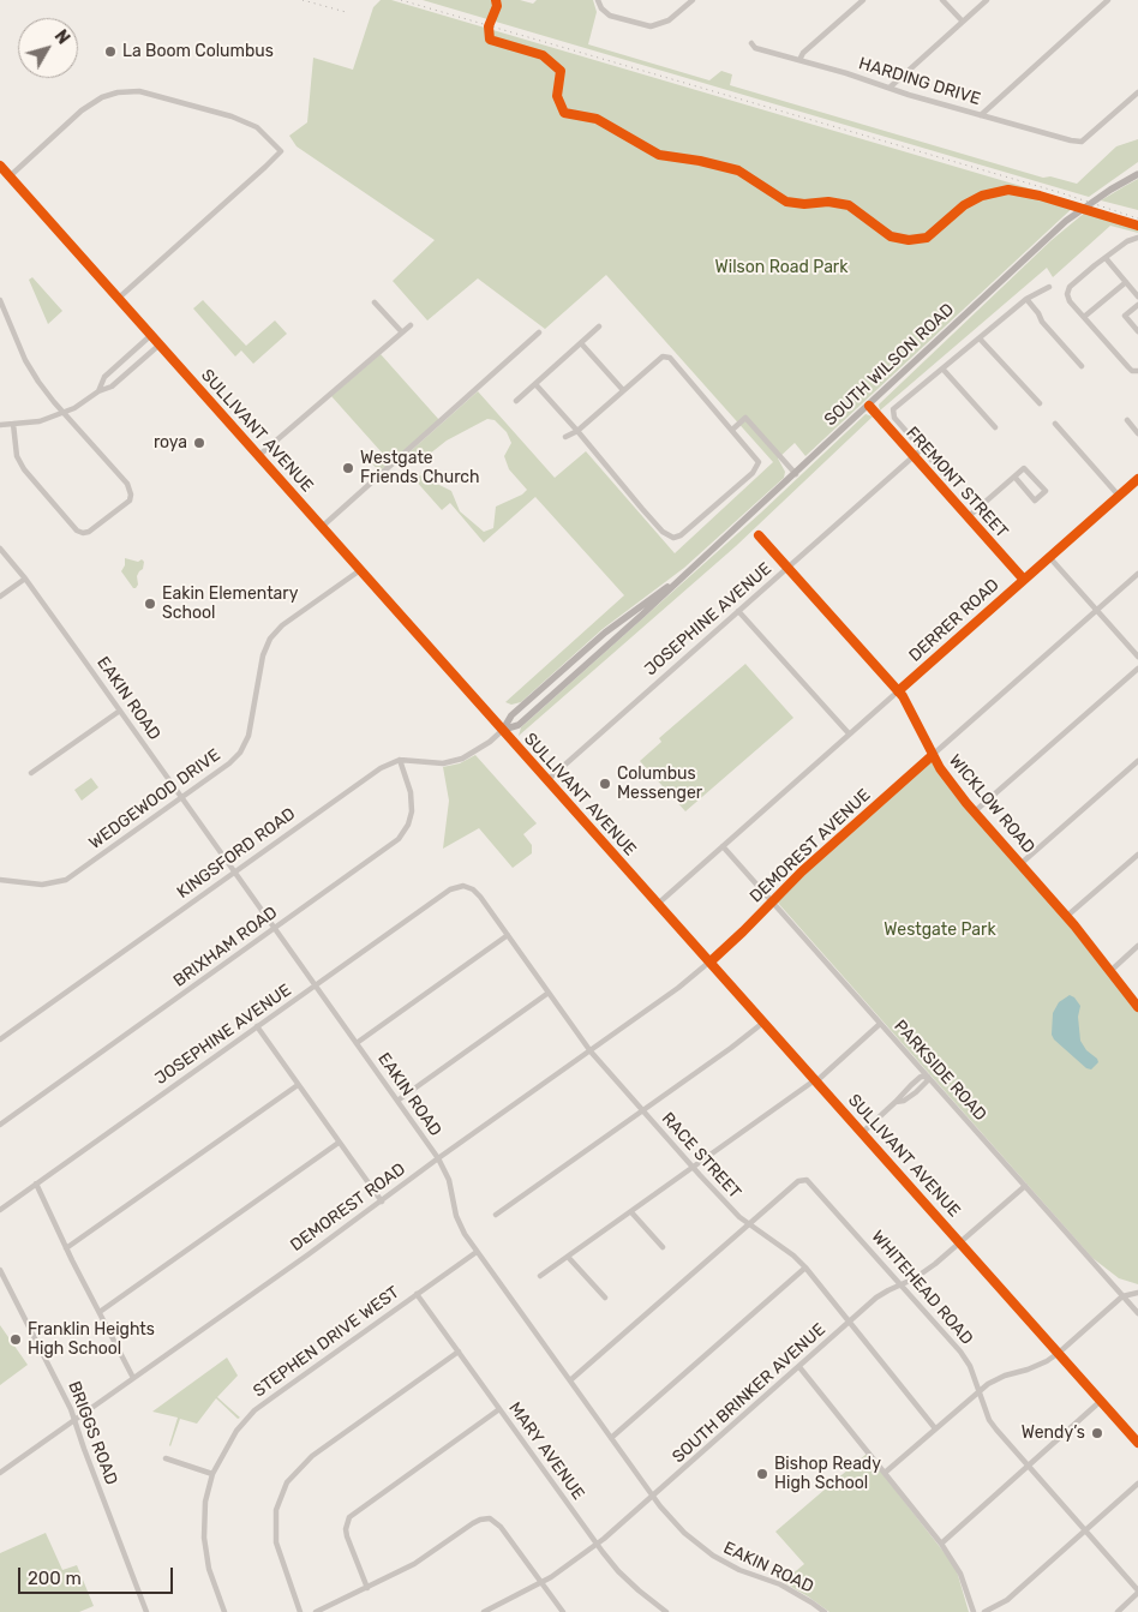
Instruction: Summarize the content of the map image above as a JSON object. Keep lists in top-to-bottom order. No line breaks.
{"streets":{"main road":["SOUTH WILSON ROAD","SULLIVANT AVENUE"],"street":["HARDING DRIVE","FREMONT STREET","JOSEPHINE AVENUE","DERRER ROAD","EAKIN ROAD","WEDGEWOOD DRIVE","WICKLOW ROAD","DEMOREST AVENUE","KINGSFORD ROAD","BRIXHAM ROAD","PARKSIDE ROAD","RACE STREET","DEMOREST ROAD","WHITEHEAD ROAD","STEPHEN DRIVE WEST","SOUTH BRINKER AVENUE","BRIGGS ROAD","MARY AVENUE"]},"crossings":[["SOUTH WILSON ROAD","SULLIVANT AVENUE"],["SOUTH WILSON ROAD","FREMONT STREET"],["SULLIVANT AVENUE","JOSEPHINE AVENUE"],["SULLIVANT AVENUE","DERRER ROAD"],["SULLIVANT AVENUE","WEDGEWOOD DRIVE"],["SULLIVANT AVENUE","DEMOREST AVENUE"],["SULLIVANT AVENUE","DEMOREST ROAD"],["SULLIVANT AVENUE","SOUTH BRINKER AVENUE"],["FREMONT STREET","JOSEPHINE AVENUE"],["FREMONT STREET","DERRER ROAD"],["JOSEPHINE AVENUE","EAKIN ROAD"],["JOSEPHINE AVENUE","WICKLOW ROAD"],["JOSEPHINE AVENUE","RACE STREET"],["DERRER ROAD","WICKLOW ROAD"],["DERRER ROAD","PARKSIDE ROAD"],["EAKIN ROAD","WEDGEWOOD DRIVE"],["EAKIN ROAD","KINGSFORD ROAD"],["EAKIN ROAD","BRIXHAM ROAD"],["EAKIN ROAD","DEMOREST ROAD"],["EAKIN ROAD","STEPHEN DRIVE WEST"],["EAKIN ROAD","SOUTH BRINKER AVENUE"],["WICKLOW ROAD","DEMOREST AVENUE"],["DEMOREST AVENUE","PARKSIDE ROAD"],["DEMOREST AVENUE","DEMOREST ROAD"],["KINGSFORD ROAD","BRIXHAM ROAD"],["PARKSIDE ROAD","SOUTH BRINKER AVENUE"],["RACE STREET","DEMOREST ROAD"],["RACE STREET","WHITEHEAD ROAD"],["RACE STREET","SOUTH BRINKER AVENUE"],["DEMOREST ROAD","BRIGGS ROAD"],["WHITEHEAD ROAD","SOUTH BRINKER AVENUE"],["STEPHEN DRIVE WEST","MARY AVENUE"],["SOUTH BRINKER AVENUE","MARY AVENUE"]],"parks":["Wilson Road Park","Westgate Park"],"places":["La Boom Columbus","roya","Westgate Friends Church","Eakin Elementary School","Columbus Messenger","Franklin Heights High School","Wendy’s","Bishop Ready High School"],"scale_bar":"200 m","north":"top right"}
